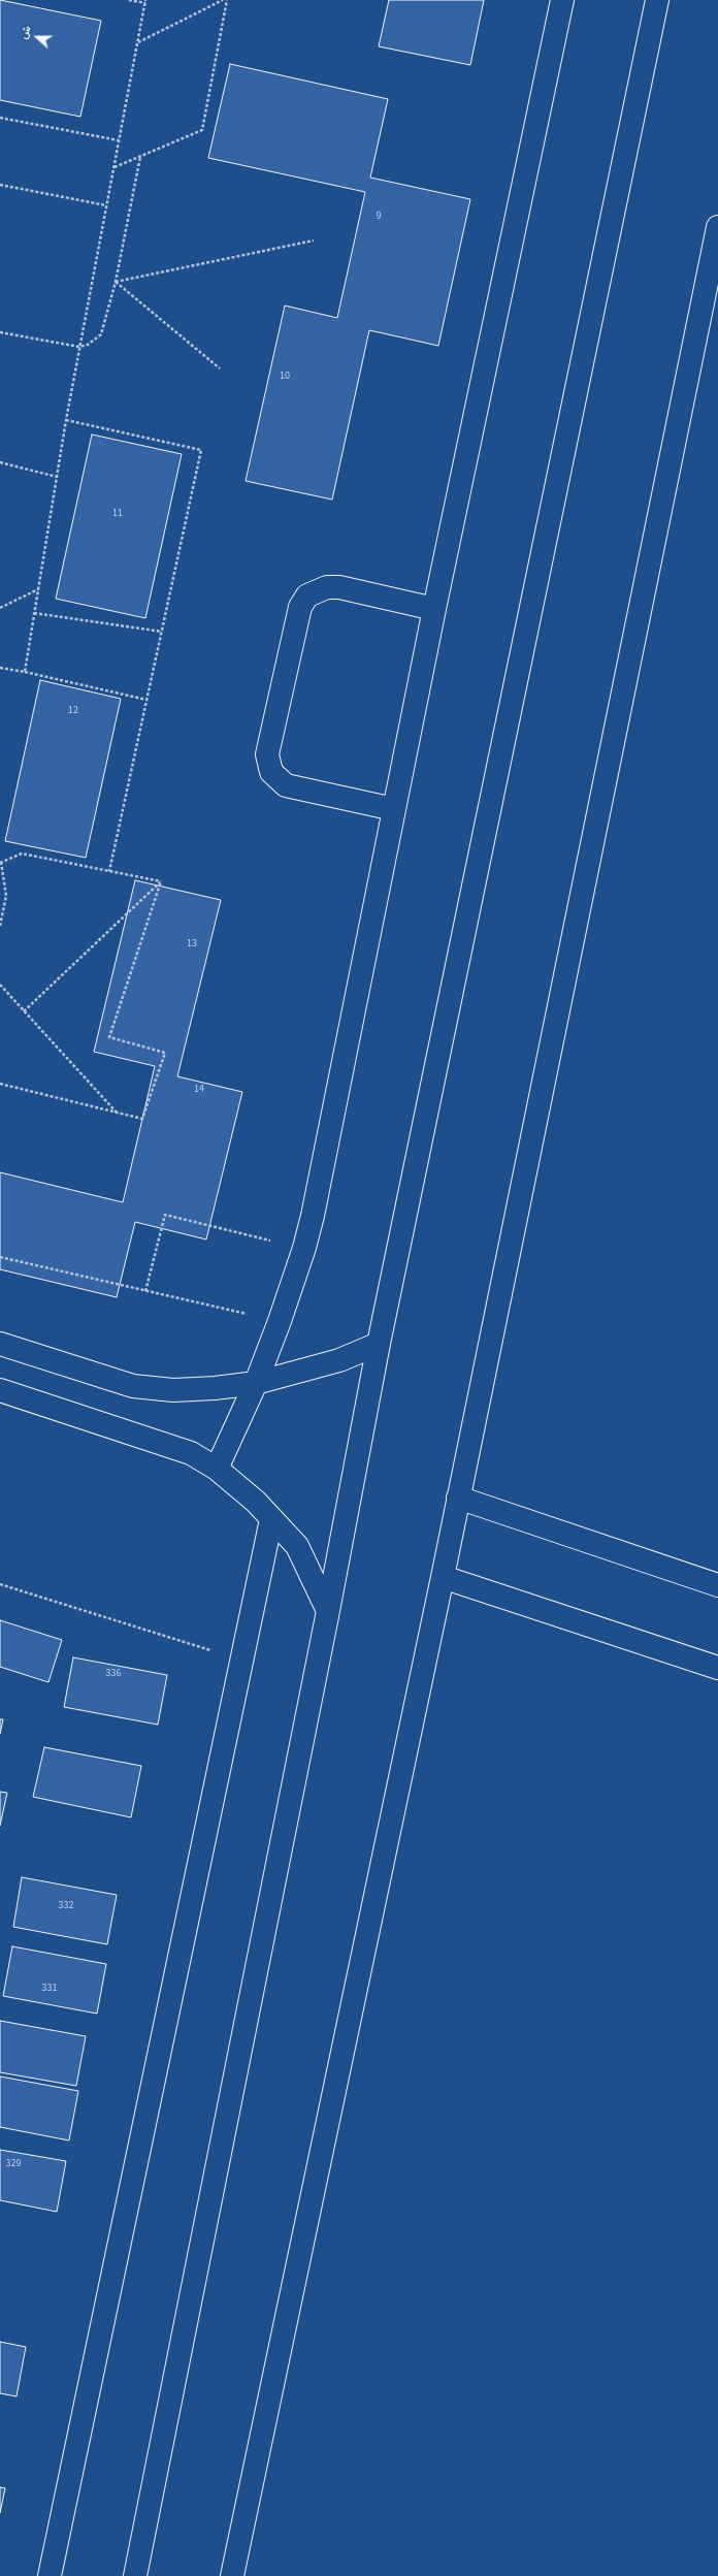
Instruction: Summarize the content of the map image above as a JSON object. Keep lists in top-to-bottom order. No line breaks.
{"house_numbers":["9","10","11","12","13","14","336","332","331","329"],"north":"left"}
